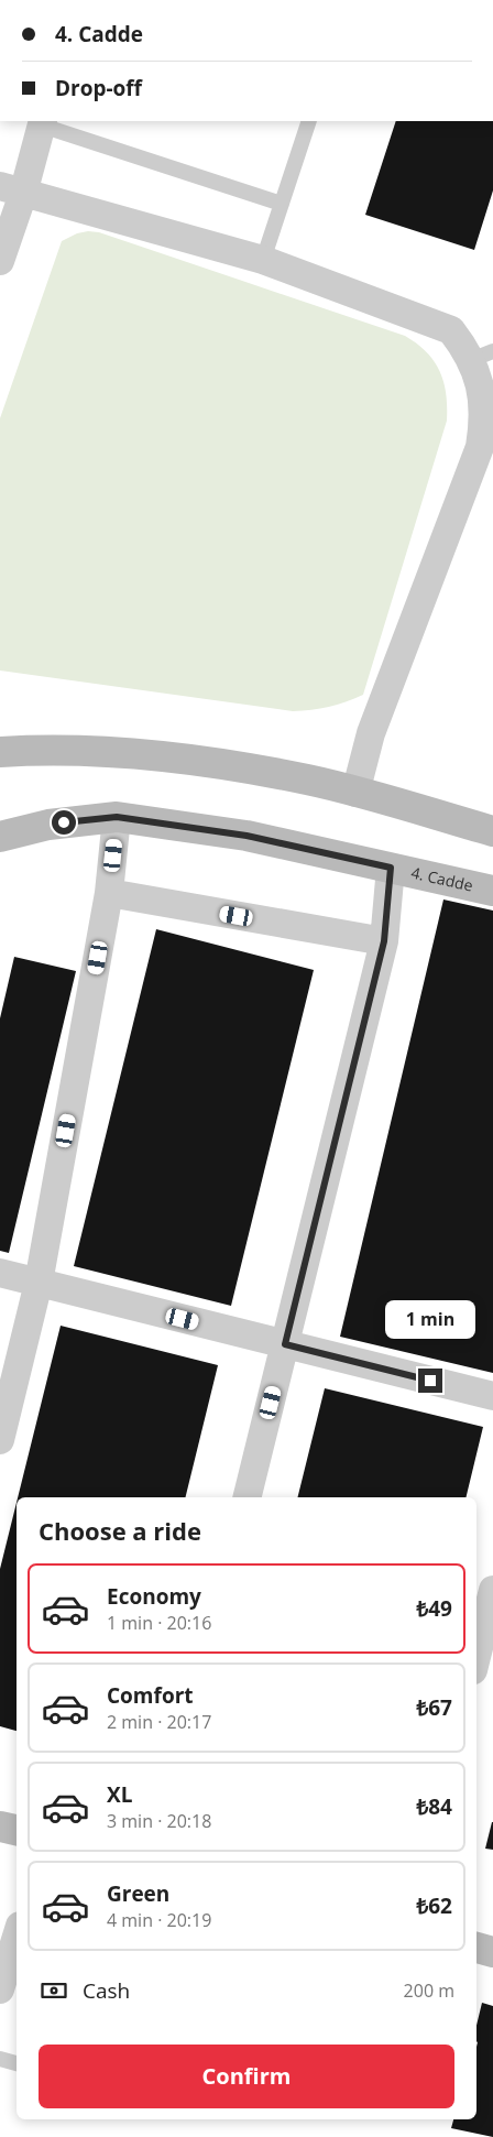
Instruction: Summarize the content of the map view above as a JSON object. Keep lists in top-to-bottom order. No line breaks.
{"streets":{"main road":["4. Cadde"]},"page":{"banner":["4. Cadde","Drop-off"],"bubble":"1 min","heading":"Choose a ride","list":[{"name":"Economy","note":"1 min · 20:16","value":"₺49"},{"name":"Comfort","note":"2 min · 20:17","value":"₺67"},{"name":"XL","note":"3 min · 20:18","value":"₺84"},{"name":"Green","note":"4 min · 20:19","value":"₺62"}],"pay":["Cash","200 m"],"buttons":"Confirm"}}
